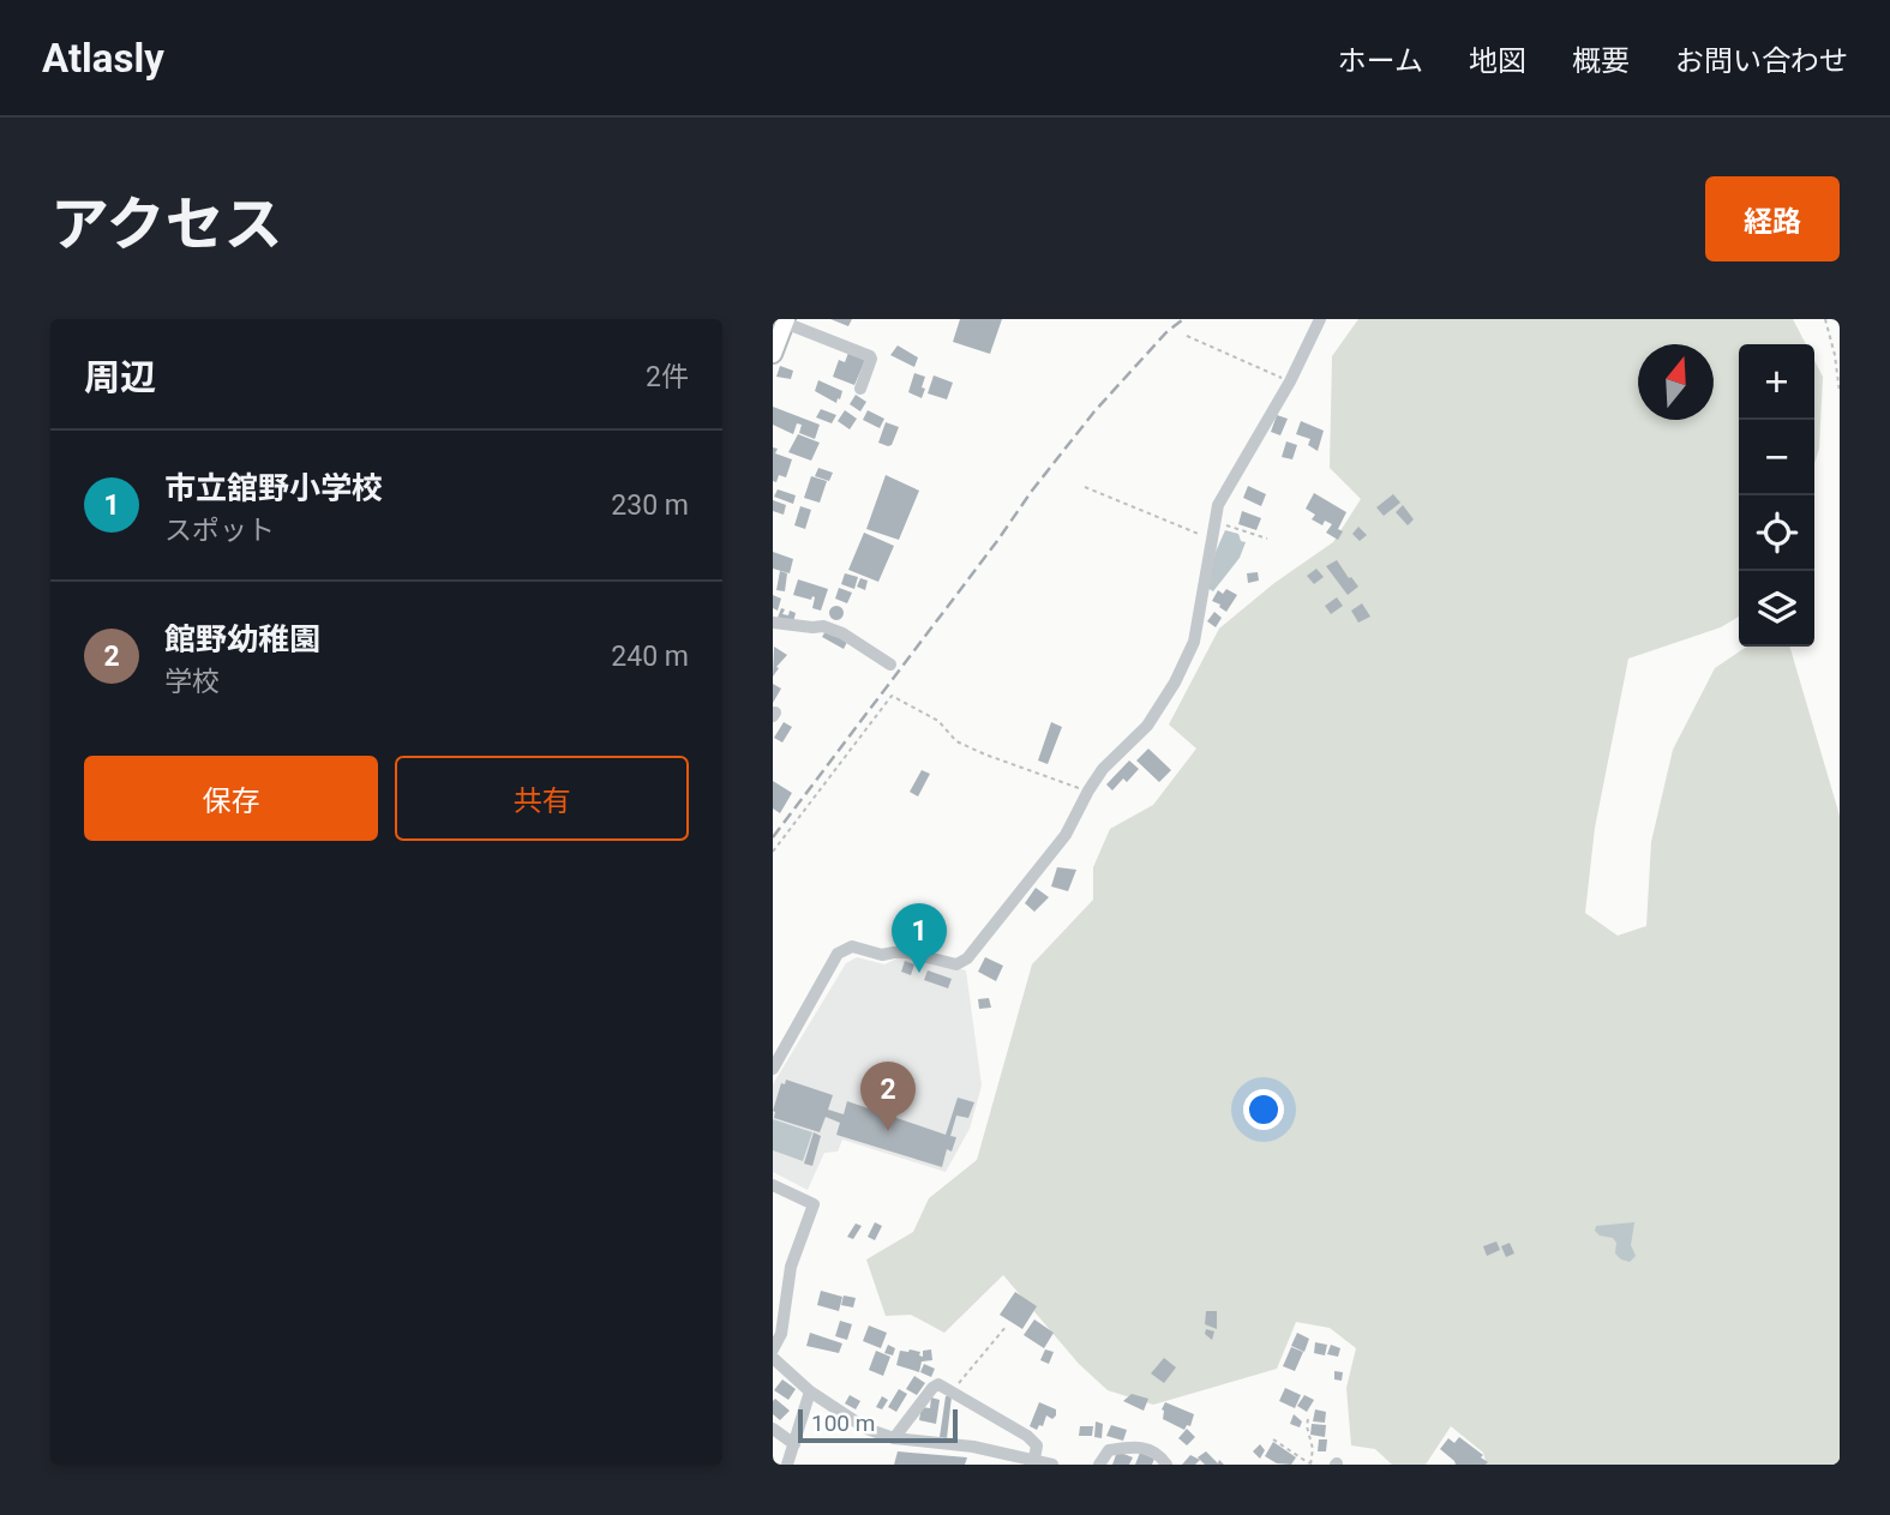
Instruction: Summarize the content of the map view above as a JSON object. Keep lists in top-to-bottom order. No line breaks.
{"scale_bar":"100 m","north":"top","page":{"header":"Atlasly","nav":["ホーム","地図","概要","お問い合わせ"],"title":"アクセス","buttons":["経路",["保存","共有"]],"heading":["周辺","2件"],"map_buttons":["+","−"],"list":[{"mark":"1","name":"市立舘野小学校","note":"スポット","value":"230 m"},{"mark":"2","name":"館野幼稚園","note":"学校","value":"240 m"}],"pins":["1","2"],"scale":"100 m"}}
